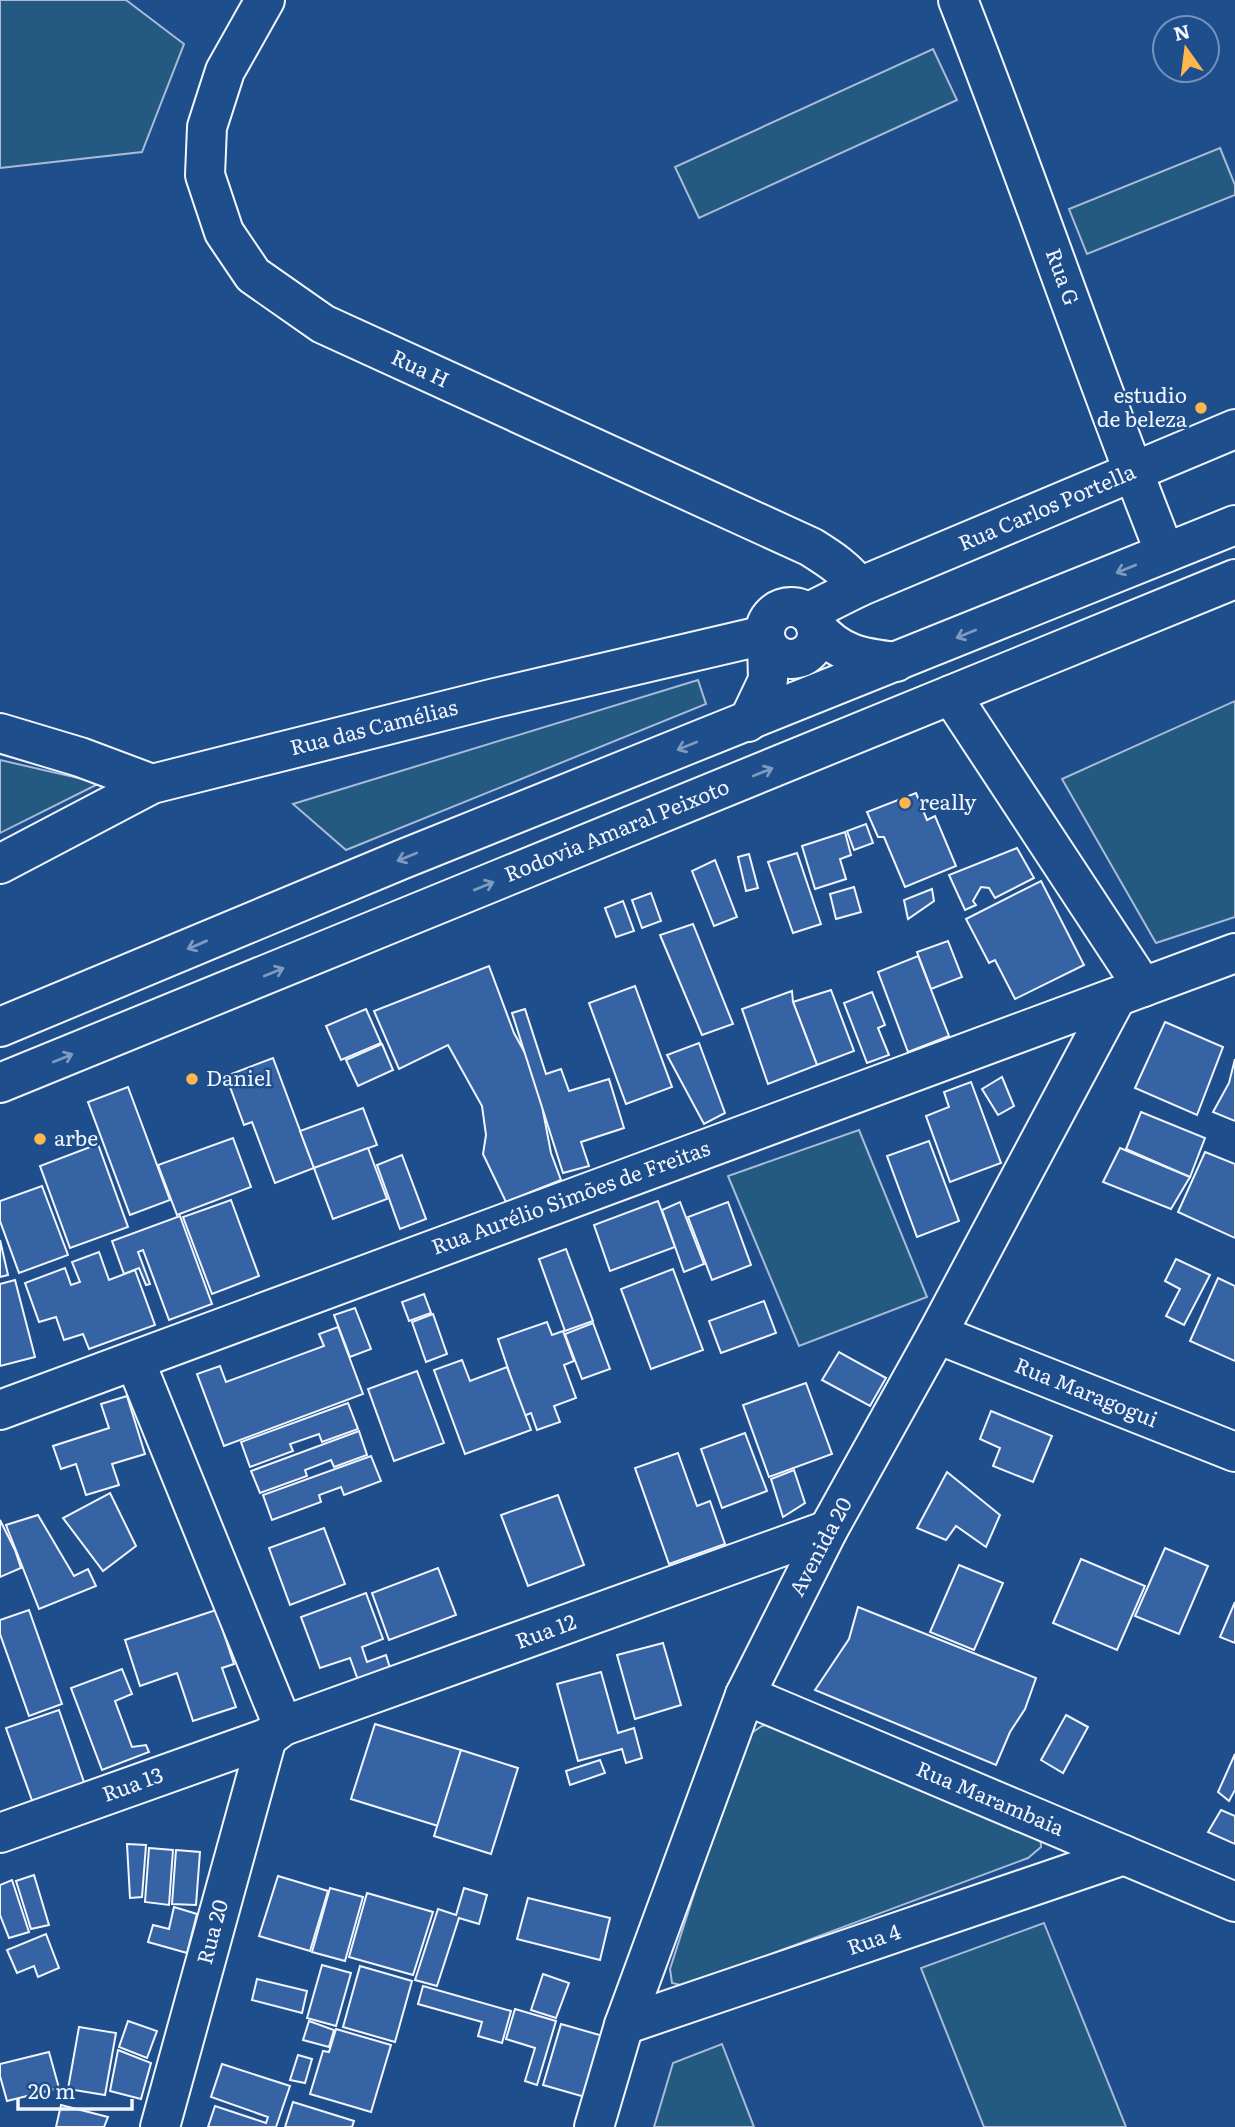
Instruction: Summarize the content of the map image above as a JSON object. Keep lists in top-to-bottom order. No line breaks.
{"streets":{"main road":["Rua G","Rua H","Rua Carlos Portella","Rua das Camélias","Rodovia Amaral Peixoto","Rua Aurélio Simões de Freitas","Rua Maragogui","Avenida 20","Rua 12","Rua 13","Rua Marambaia","Rua 20","Rua 4"]},"crossings":[["Rua G","Rua Carlos Portella"],["Rua H","Rua Carlos Portella"],["Rua Aurélio Simões de Freitas","Avenida 20"],["Rua Maragogui","Avenida 20"],["Avenida 20","Rua 12"],["Avenida 20","Rua Marambaia"],["Avenida 20","Rua 4"],["Rua 12","Rua 13"],["Rua 12","Rua 20"],["Rua 13","Rua 20"],["Rua Marambaia","Rua 4"]],"places":["estudio de beleza","really","Daniel","arbe"],"scale_bar":"20 m","north":"top"}
